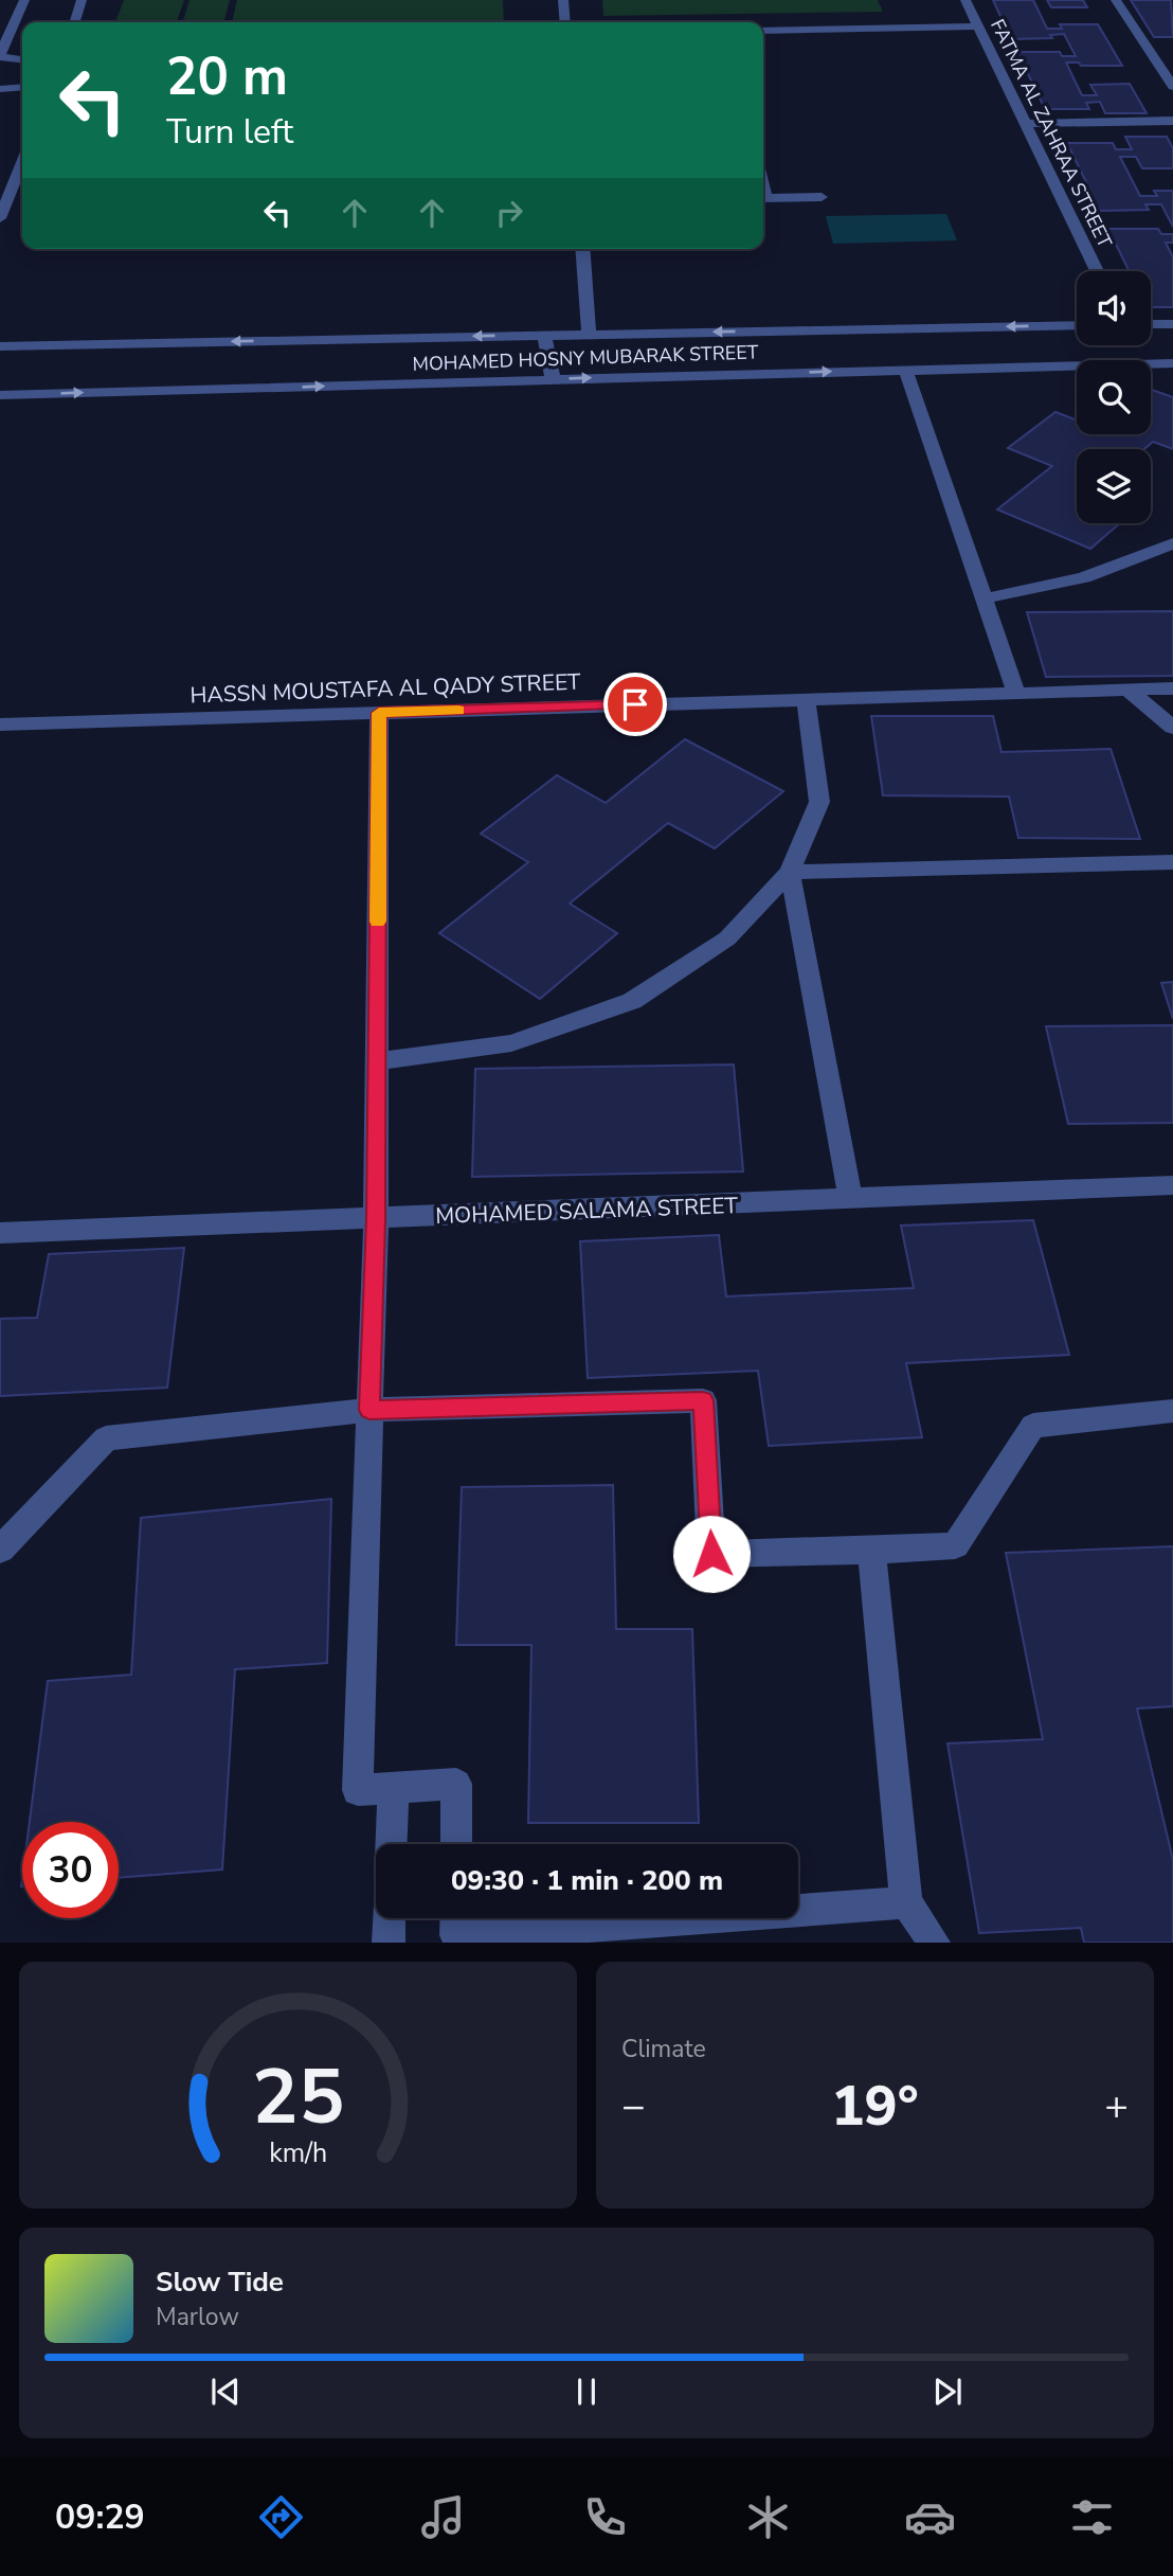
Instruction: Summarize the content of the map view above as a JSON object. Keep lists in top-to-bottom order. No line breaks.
{"streets":{"street":["FATMA AL ZAHRAA STREET","MOHAMED HOSNY MUBARAK STREET","HASSN MOUSTAFA AL QADY STREET","MOHAMED SALAMA STREET"]},"page":{"turn":["20 m","Turn left"],"limit":"30","trip":"09:30 · 1 min · 200 m","tile":"Climate","heat":["−","19°","+"],"song":["Slow Tide","Marlow"],"tabs":"09:29","gauge":["25","km/h"]}}
